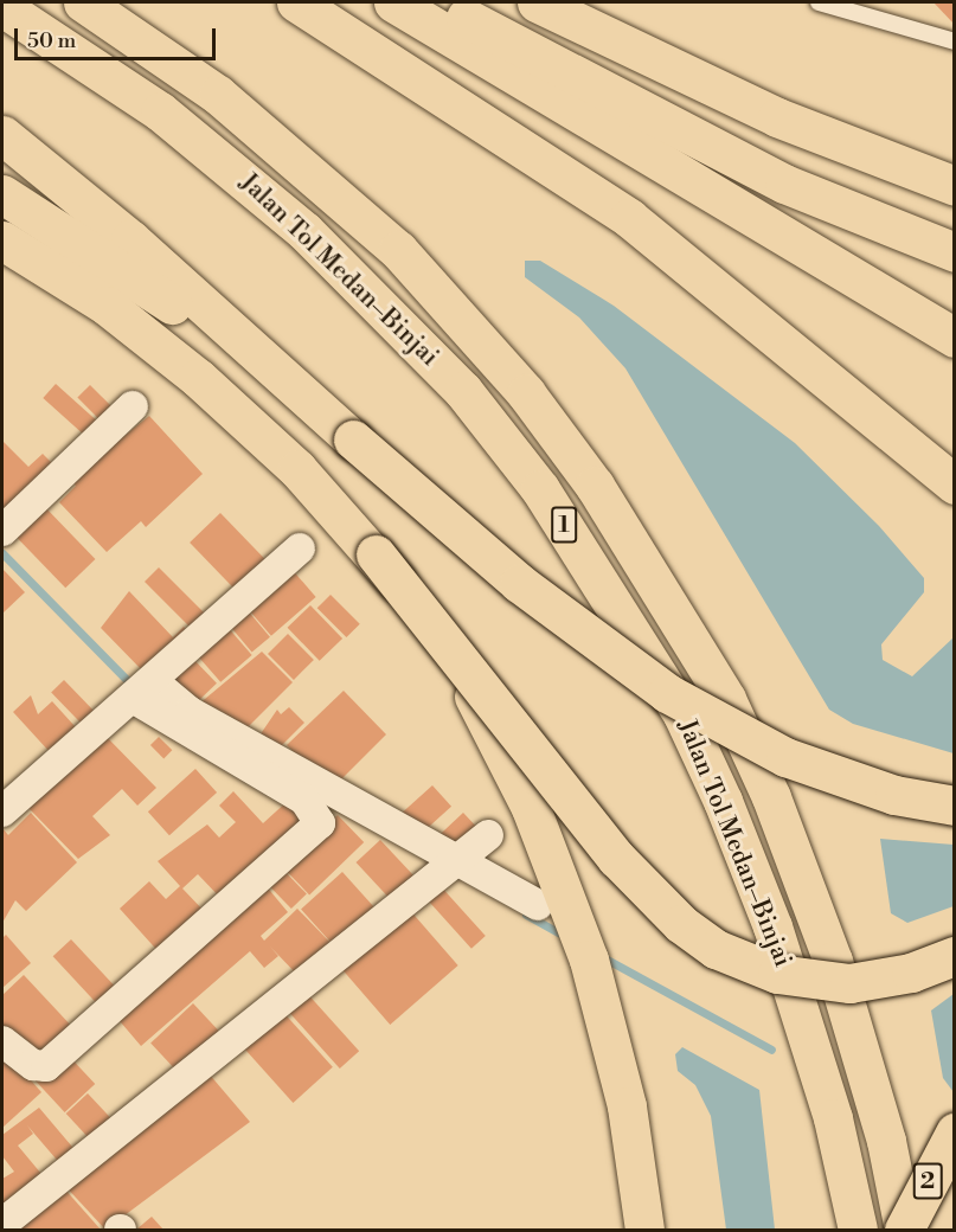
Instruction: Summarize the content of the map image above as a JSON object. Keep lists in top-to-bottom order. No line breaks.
{"streets":{"highway":["Jalan Tol Medan–Binjai","1","2"]},"crossings":[["Jalan Tol Medan–Binjai","2"]],"scale_bar":"50 m"}
